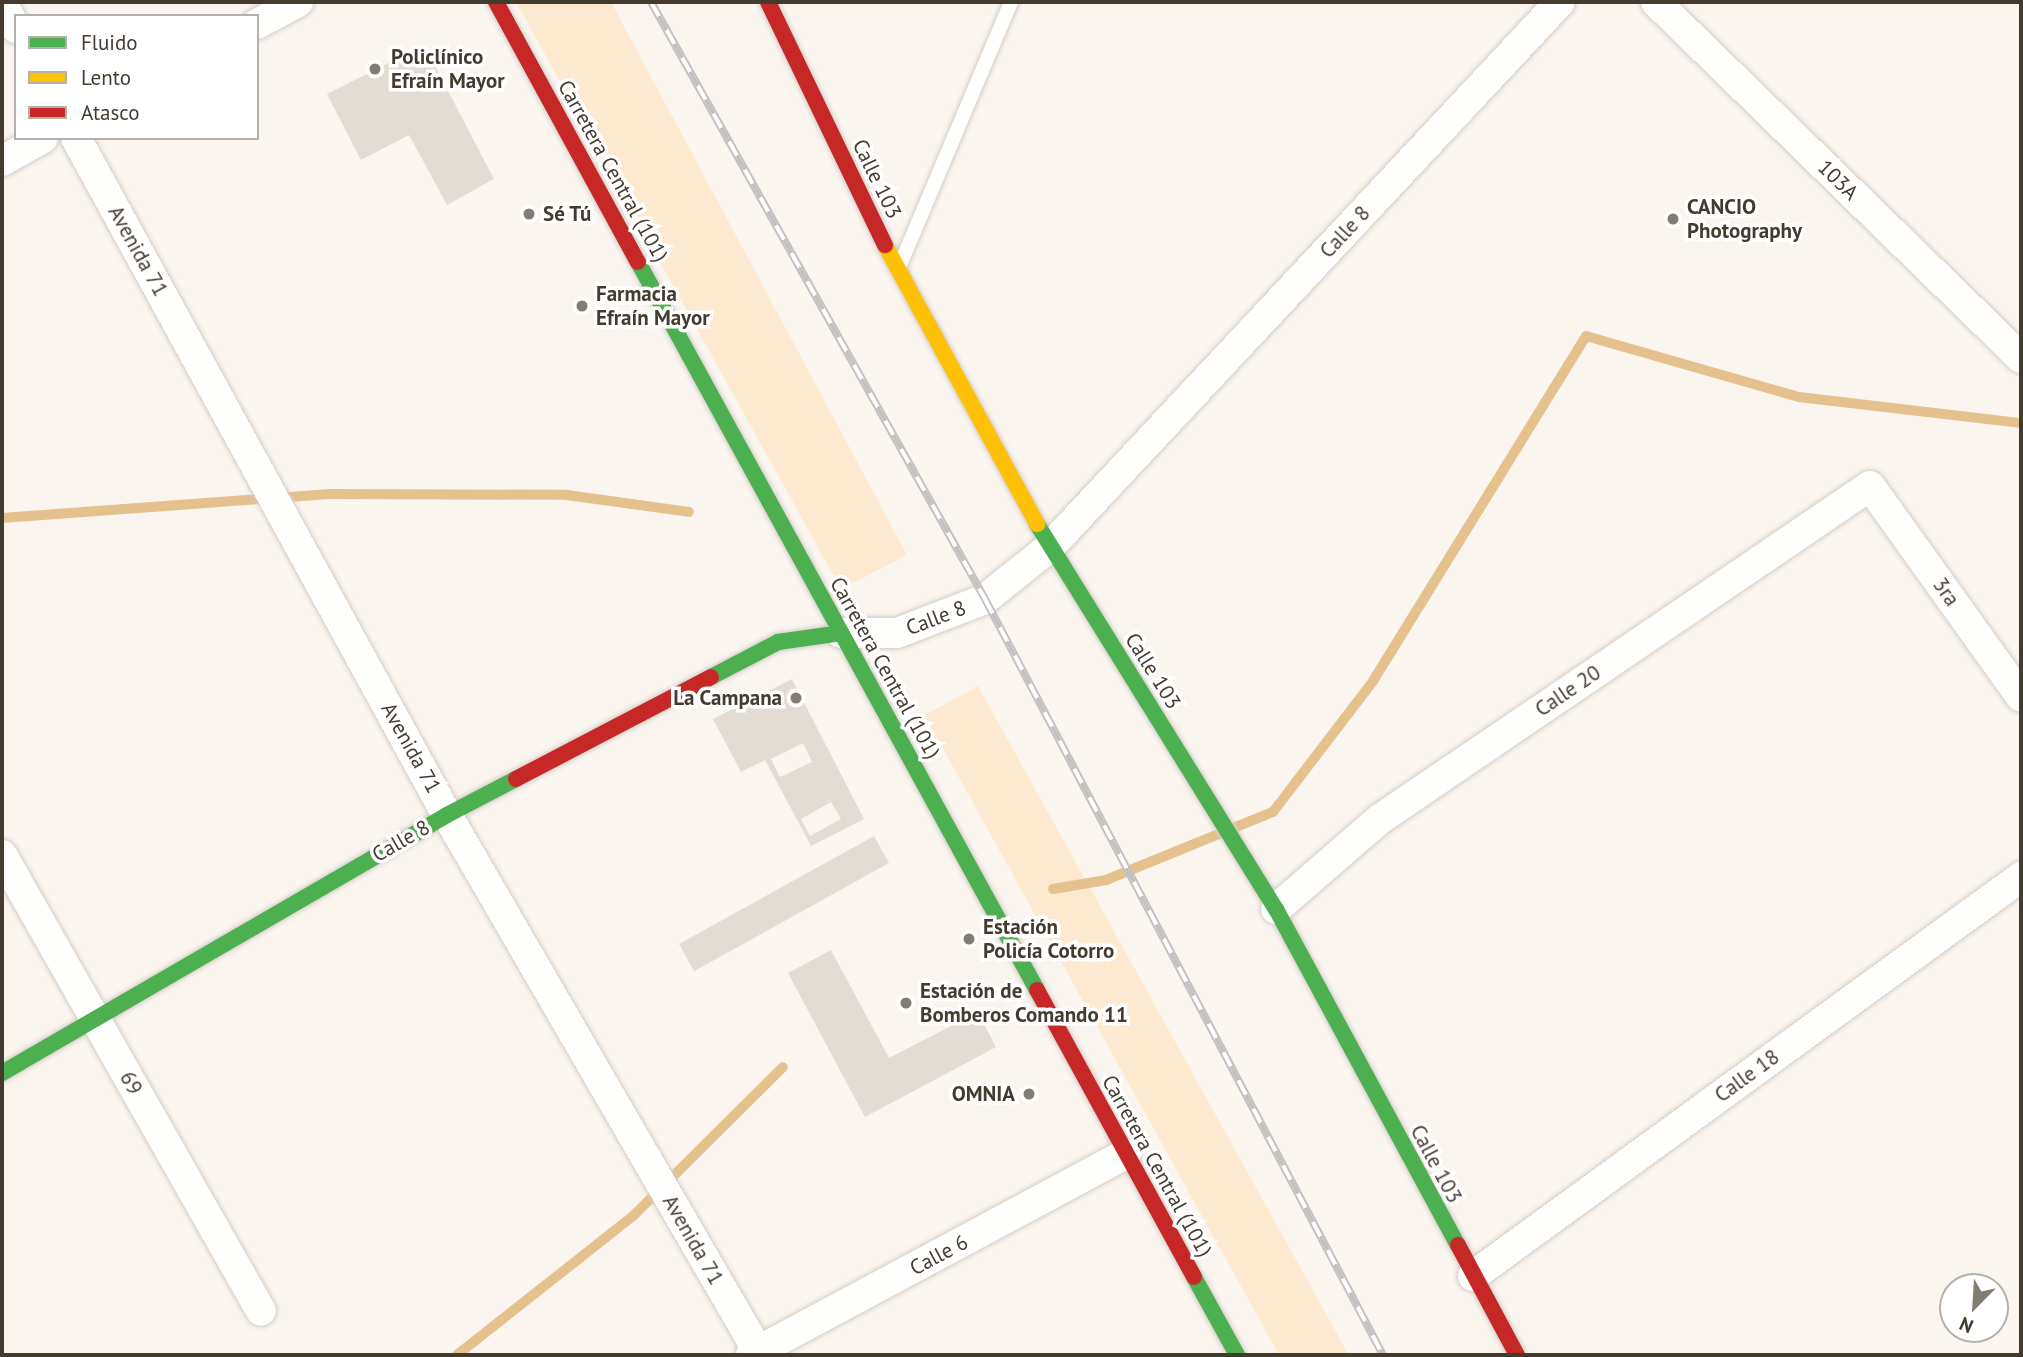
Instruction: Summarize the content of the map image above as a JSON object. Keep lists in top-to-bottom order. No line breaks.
{"streets":{"street":["Carretera Central (101)","Calle 103","103A","Calle 8","Avenida 71","3ra","Calle 20","Calle 18","69","Calle 6"]},"crossings":[["Carretera Central (101)","Calle 8"],["Carretera Central (101)","Calle 6"],["Calle 103","Calle 8"],["Calle 103","Calle 20"],["Calle 103","Calle 18"],["Calle 8","Avenida 71"],["Calle 8","69"],["Avenida 71","Calle 6"],["3ra","Calle 20"]],"places":["Policlínico Efraín Mayor","Sé Tú","CANCIO Photography","Farmacia Efraín Mayor","La Campana","Estación Policía Cotorro","Estación de Bomberos Comando 11","OMNIA"],"legend":["Fluido","Lento","Atasco"],"north":"bottom left"}
